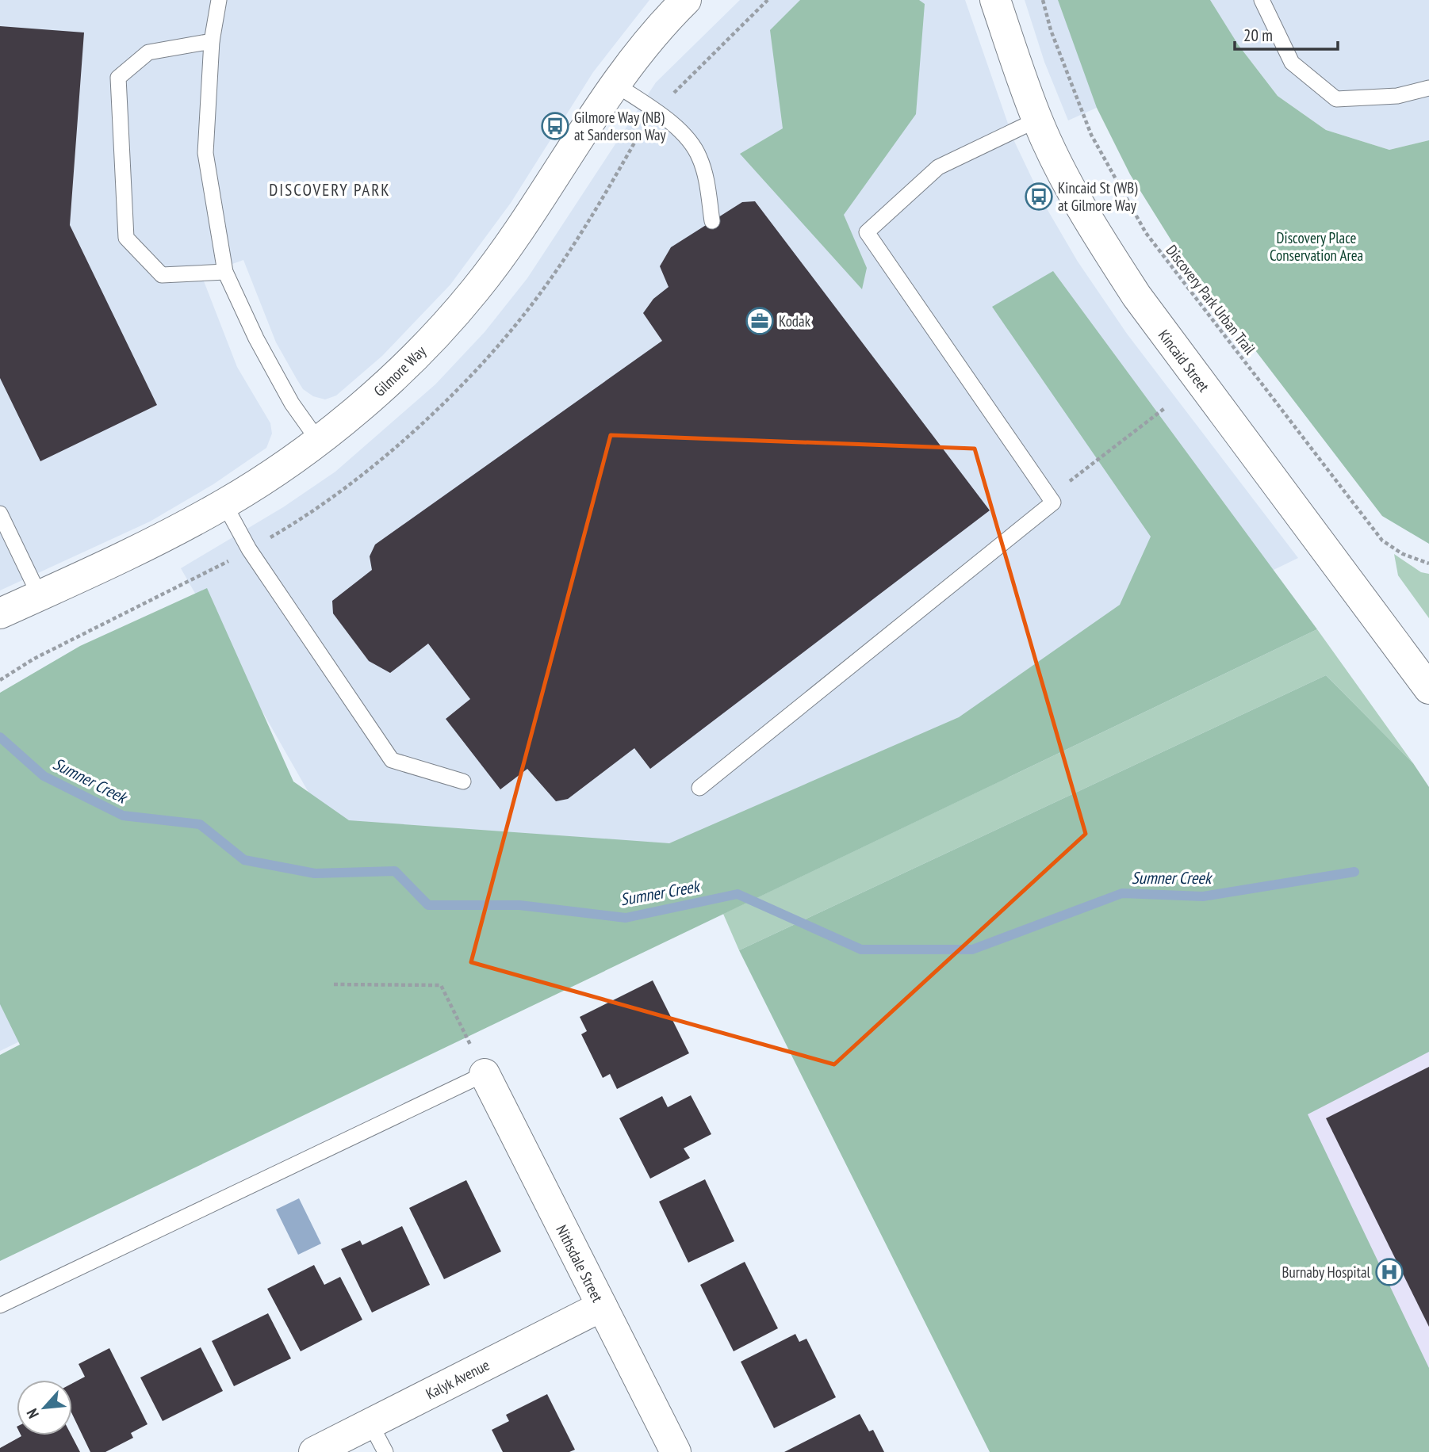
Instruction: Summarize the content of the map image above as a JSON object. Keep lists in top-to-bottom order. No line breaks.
{"streets":{"street":["Kincaid Street","Gilmore Way","Nithsdale Street","Kalyk Avenue"],"path":["Discovery Park Urban Trail"]},"crossings":[["Nithsdale Street","Kalyk Avenue"]],"districts":["DISCOVERY PARK"],"water":["Sumner Creek"],"parks":["Discovery Place Conservation Area"],"places":{"bus stop":["Gilmore Way (NB) at Sanderson Way","Kincaid St (WB) at Gilmore Way"],"office":["Kodak"],"hospital":["Burnaby Hospital"]},"scale_bar":"20 m","north":"bottom left"}
